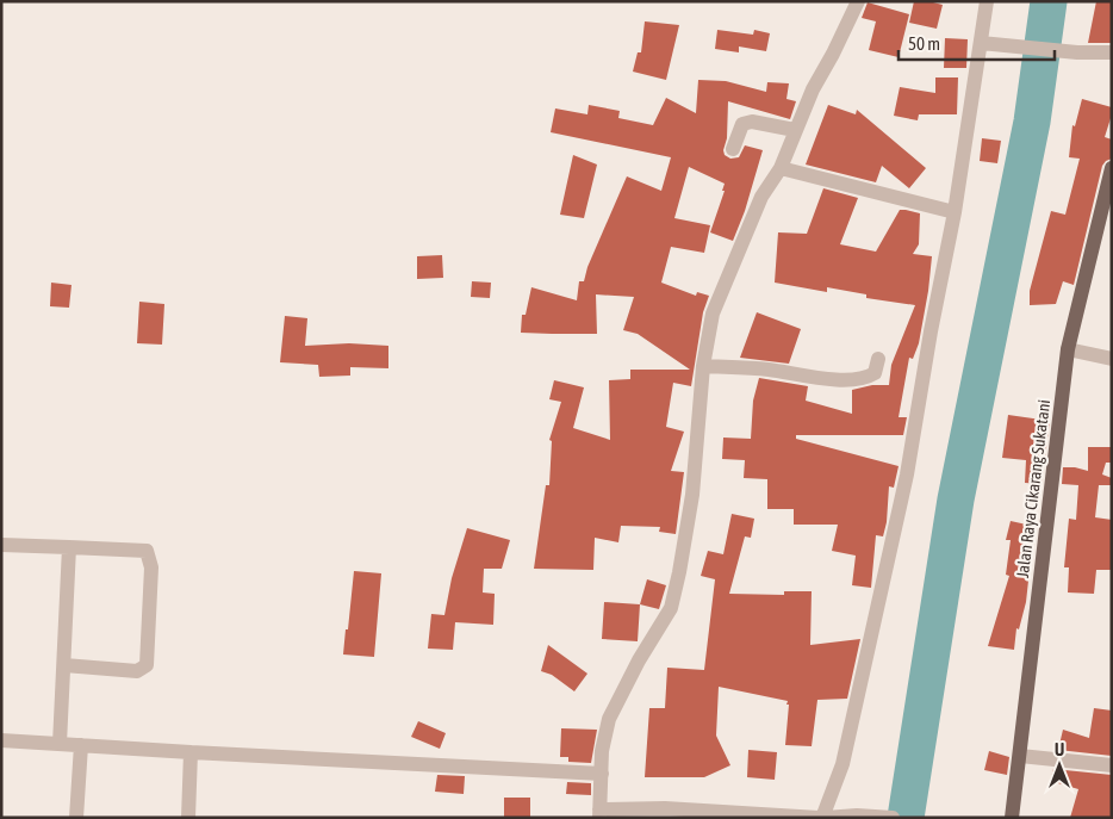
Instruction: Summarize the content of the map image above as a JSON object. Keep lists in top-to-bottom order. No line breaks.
{"streets":{"main road":["Jalan Raya Cikarang Sukatani"]},"scale_bar":"50 m","north":"top"}
